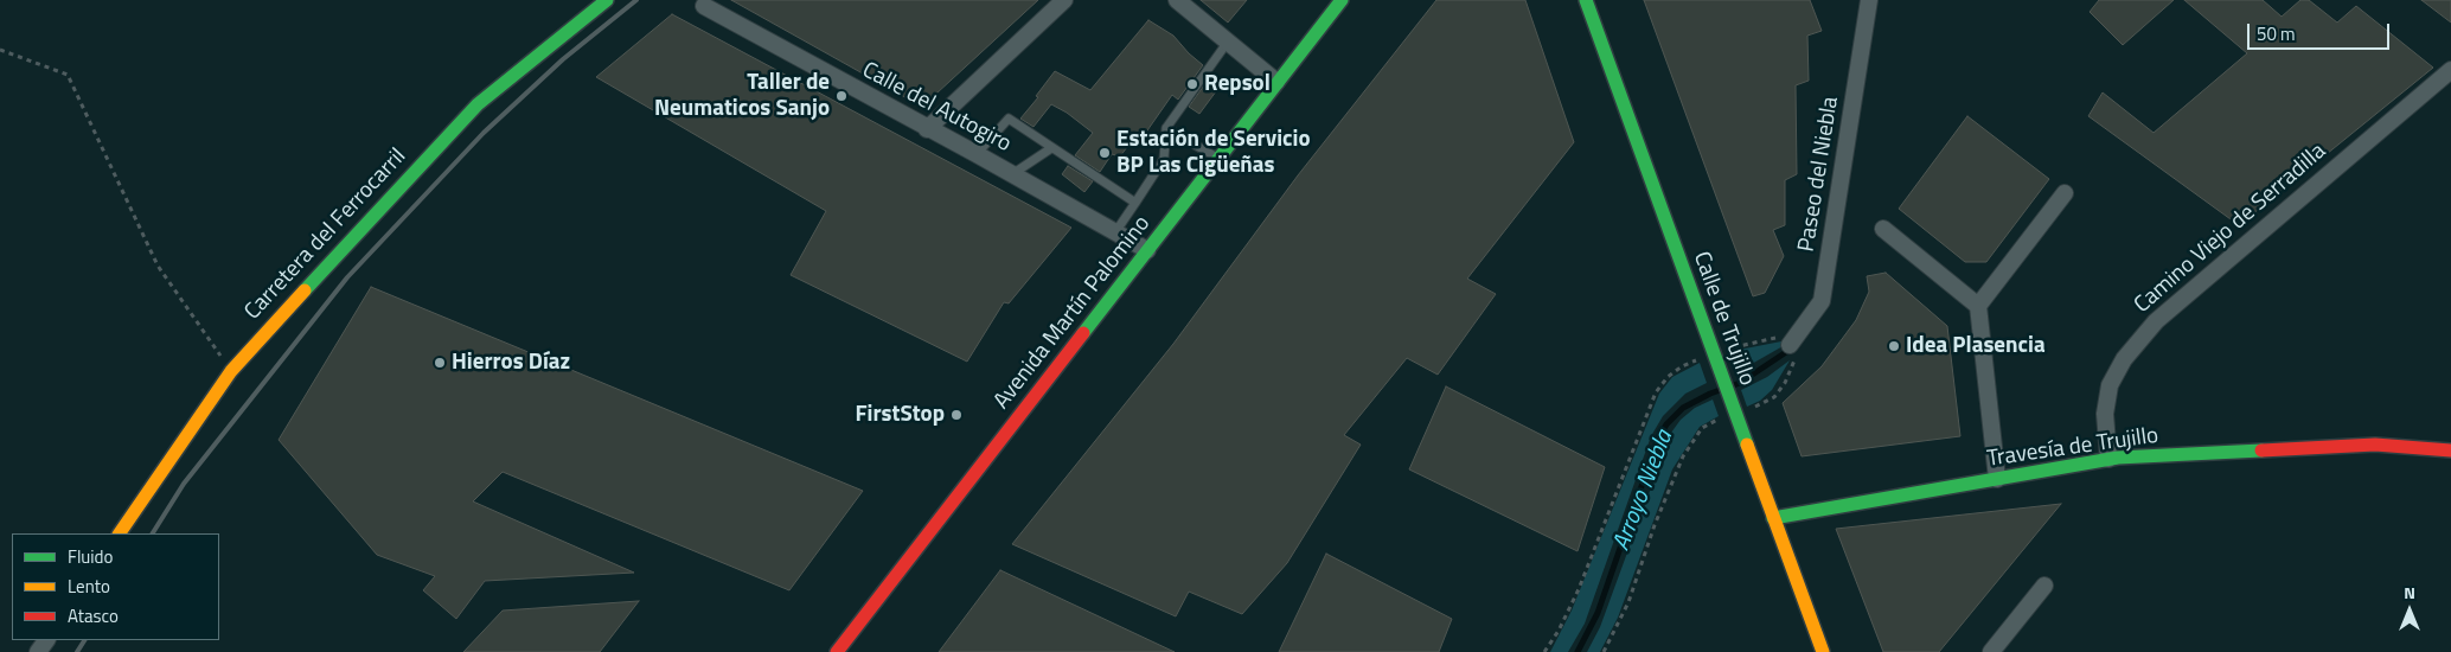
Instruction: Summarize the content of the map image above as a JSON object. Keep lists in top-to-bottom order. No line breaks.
{"streets":{"main road":["Carretera del Ferrocarril","Avenida Martín Palomino","Calle de Trujillo","Travesía de Trujillo"],"street":["Calle del Autogiro","Paseo del Niebla","Camino Viejo de Serradilla"]},"crossings":[["Calle del Autogiro","Avenida Martín Palomino"],["Camino Viejo de Serradilla","Travesía de Trujillo"],["Calle de Trujillo","Travesía de Trujillo"]],"water":["Arroyo Niebla"],"places":["Repsol","Taller de Neumaticos Sanjo","Estación de Servicio BP Las Cigüeñas","Idea Plasencia","Hierros Díaz","FirstStop"],"legend":["Fluido","Lento","Atasco"],"scale_bar":"50 m","north":"top"}
